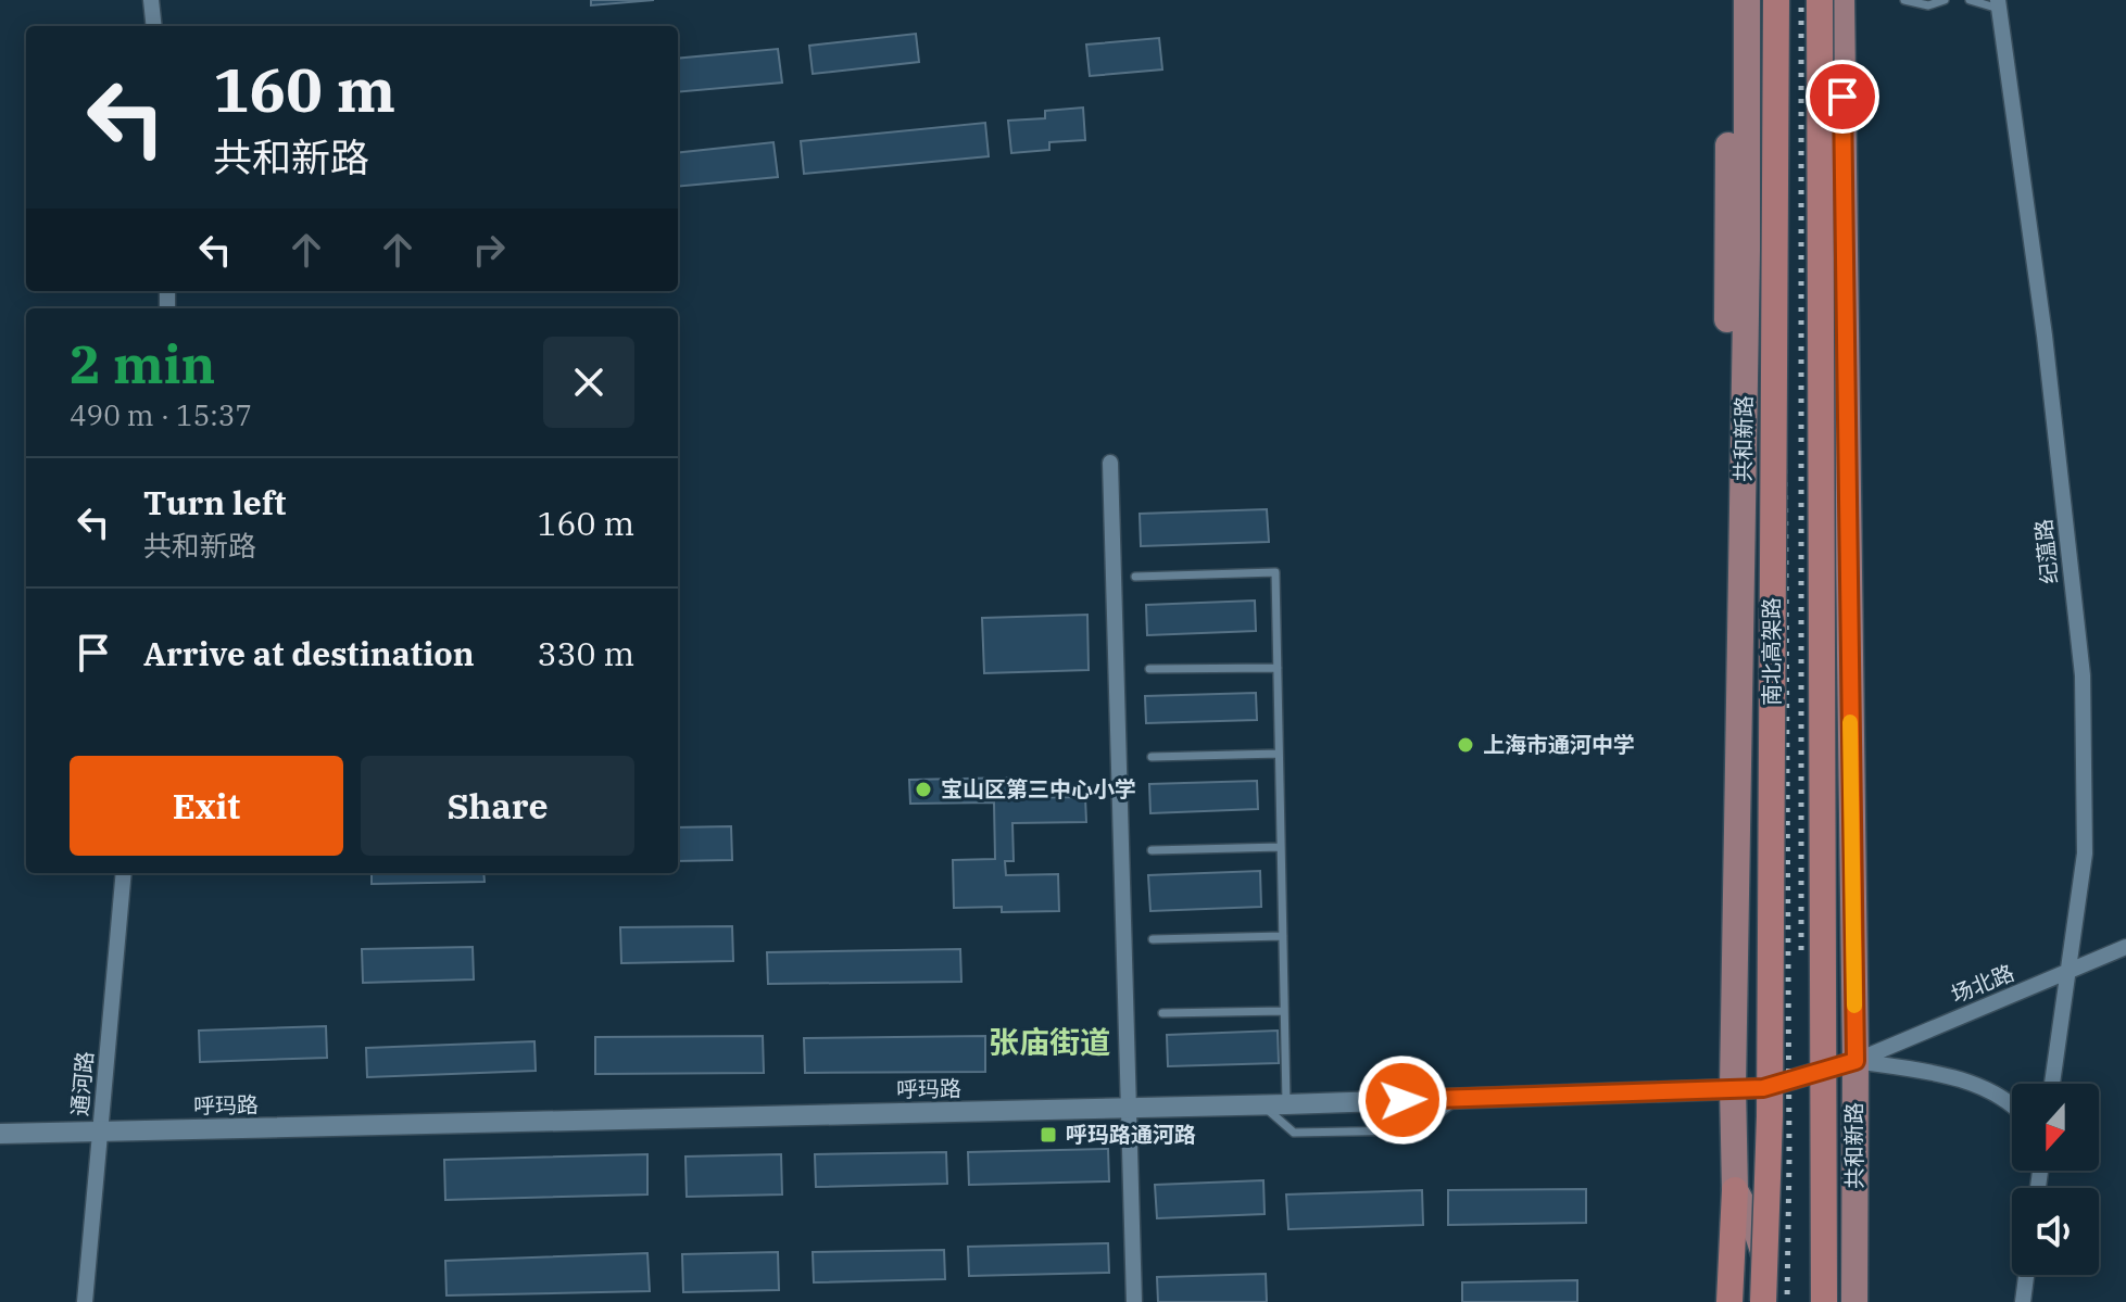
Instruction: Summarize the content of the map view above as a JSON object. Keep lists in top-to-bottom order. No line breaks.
{"streets":{"highway":["南北高架路"],"main road":["共和新路"],"street":["纪蕰路","场北路","通河路","呼玛路"]},"crossings":[["共和新路","场北路"],["共和新路","呼玛路"],["纪蕰路","场北路"],["场北路","呼玛路"],["通河路","呼玛路"]],"districts":["张庙街道"],"places":{"other":["上海市通河中学","宝山区第三中心小学"],"transit":["呼玛路通河路"]},"north":"bottom","page":{"turn":["160 m","共和新路"],"heading":["2 min","490 m · 15:37"],"list":[{"name":"Turn left","note":"共和新路","value":"160 m"},{"name":"Arrive at destination","value":"330 m"}],"buttons":["Exit","Share"]}}
